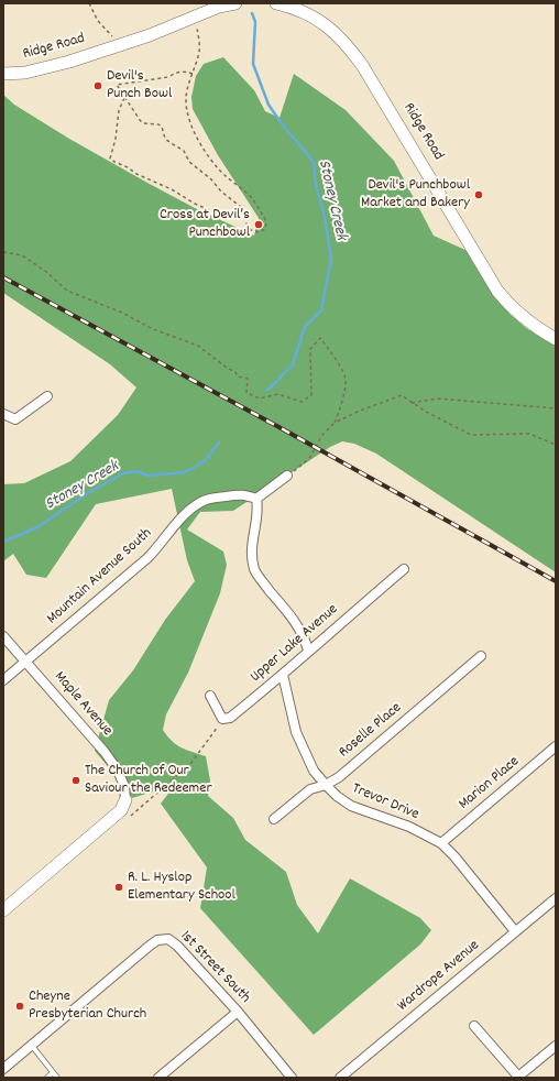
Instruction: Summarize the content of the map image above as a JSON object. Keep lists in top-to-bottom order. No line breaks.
{"streets":{"main road":["Ridge Road"],"street":["Mountain Avenue South","Upper Lake Avenue","Maple Avenue","Roselle Place","Marion Place","Trevor Drive","1st Street South","Wardrope Avenue"]},"crossings":[["Mountain Avenue South","Maple Avenue"],["Upper Lake Avenue","Trevor Drive"],["Roselle Place","Trevor Drive"],["Marion Place","Trevor Drive"],["Trevor Drive","Wardrope Avenue"]],"water":["Stoney Creek"],"places":["Devil's Punch Bowl","Devil's Punchbowl Market and Bakery","Cross at Devil’s Punchbowl","The Church of Our Saviour the Redeemer","R. L. Hyslop Elementary School","Cheyne Presbyterian Church"]}
